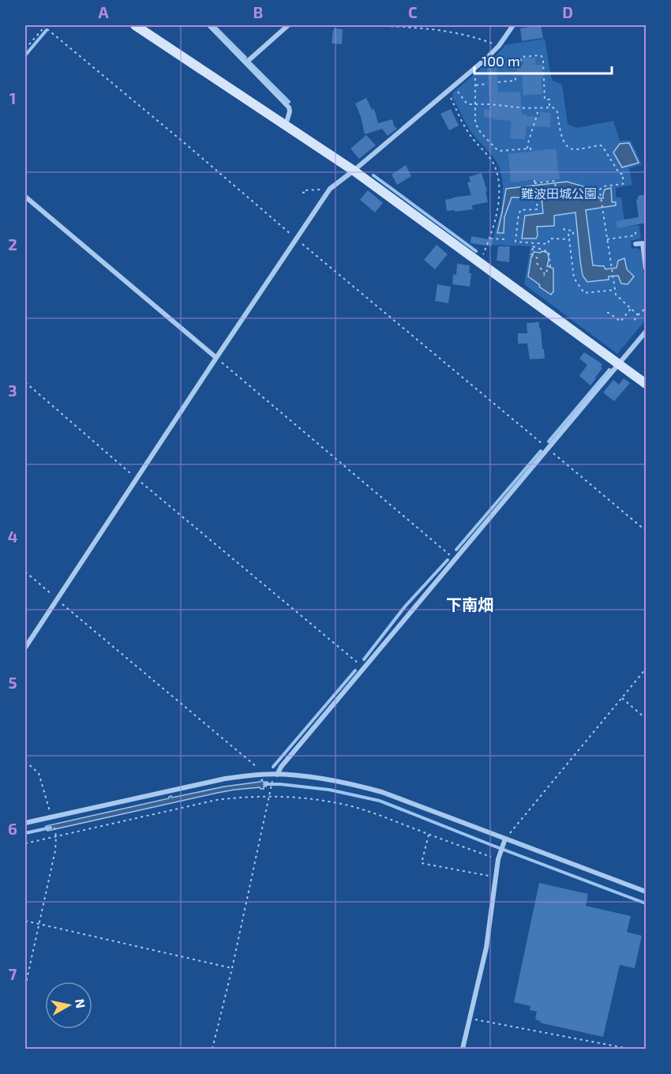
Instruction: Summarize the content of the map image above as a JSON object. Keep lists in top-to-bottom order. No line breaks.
{"districts":["下南畑"],"parks":["難波田城公園"],"scale_bar":"100 m","north":"right","grid":{"columns":["A","B","C","D"],"rows":["1","2","3","4","5","6","7"]}}
